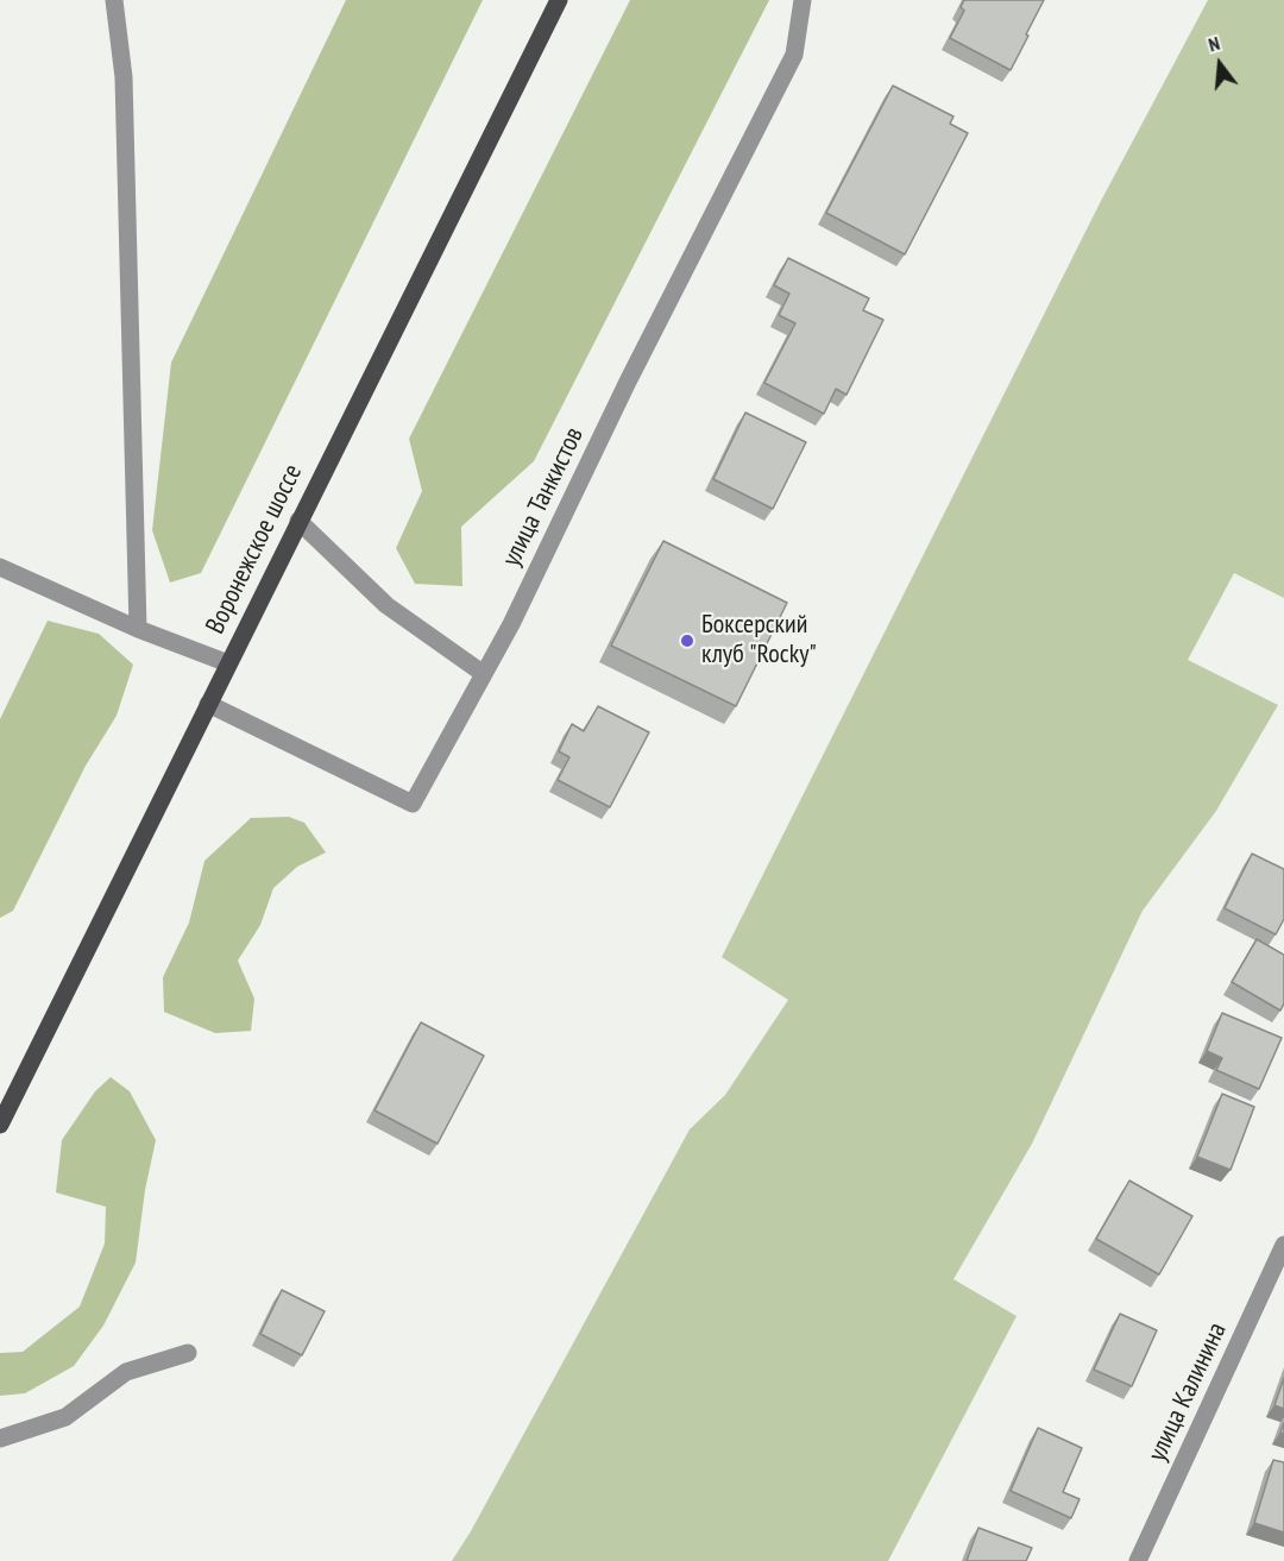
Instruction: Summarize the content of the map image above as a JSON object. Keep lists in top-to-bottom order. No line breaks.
{"streets":{"main road":["Воронежское шоссе"],"street":["улица Танкистов","улица Калинина"]},"crossings":[["улица Танкистов","Воронежское шоссе"]],"places":["Боксерский клуб \"Rocky\""],"north":"top"}
